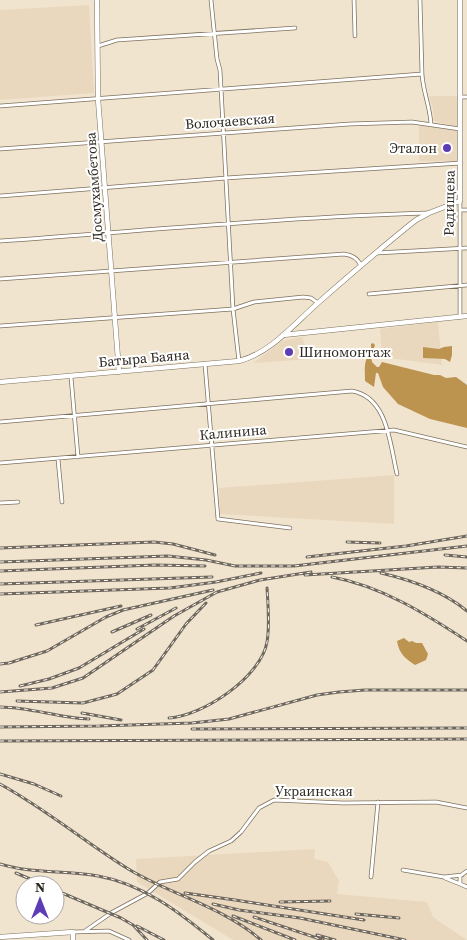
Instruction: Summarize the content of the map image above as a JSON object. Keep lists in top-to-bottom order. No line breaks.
{"streets":{"street":["Волочаевская","Досмухамбетова","Радищева","Батыра Баяна","Калинина","Украинская"]},"crossings":[["Волочаевская","Досмухамбетова"],["Волочаевская","Радищева"],["Досмухамбетова","Батыра Баяна"],["Радищева","Батыра Баяна"]],"places":["Эталон","Шиномонтаж"],"north":"top"}
